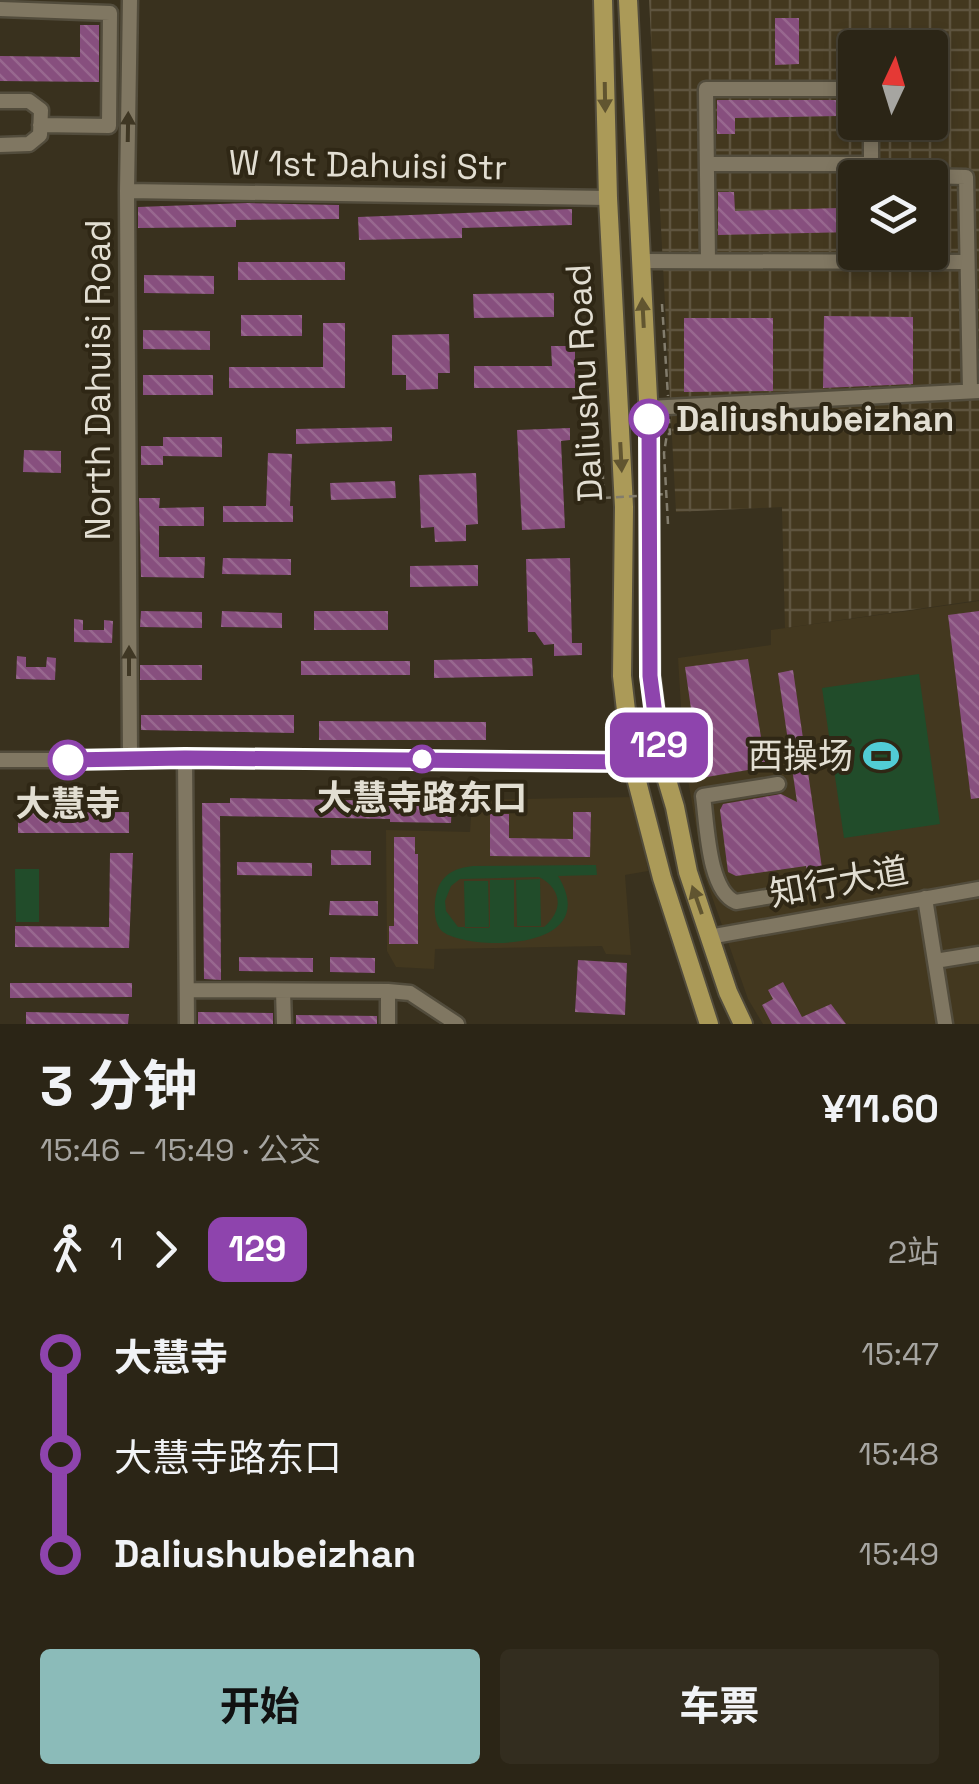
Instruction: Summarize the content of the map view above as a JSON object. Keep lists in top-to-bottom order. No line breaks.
{"streets":{"main road":["Daliushu Road"],"street":["W 1st Dahuisi Str","North Dahuisi Road","知行大道"]},"crossings":[["W 1st Dahuisi Str","North Dahuisi Road"],["W 1st Dahuisi Str","Daliushu Road"],["Daliushu Road","知行大道"]],"one_way":["North Dahuisi Road"],"places":{"other":["Daliushubeizhan","大慧寺路东口","大慧寺"],"sports":["西操场"]},"lines":["bus line 129"],"north":"top","page":{"on_map":"129","heading":["3 分钟","15:46 – 15:49 · 公交","¥11.60"],"legs":["1","129","2站"],"list":[{"name":"大慧寺","value":"15:47"},{"name":"大慧寺路东口","value":"15:48"},{"name":"Daliushubeizhan","value":"15:49"}],"buttons":["开始","车票"]}}
